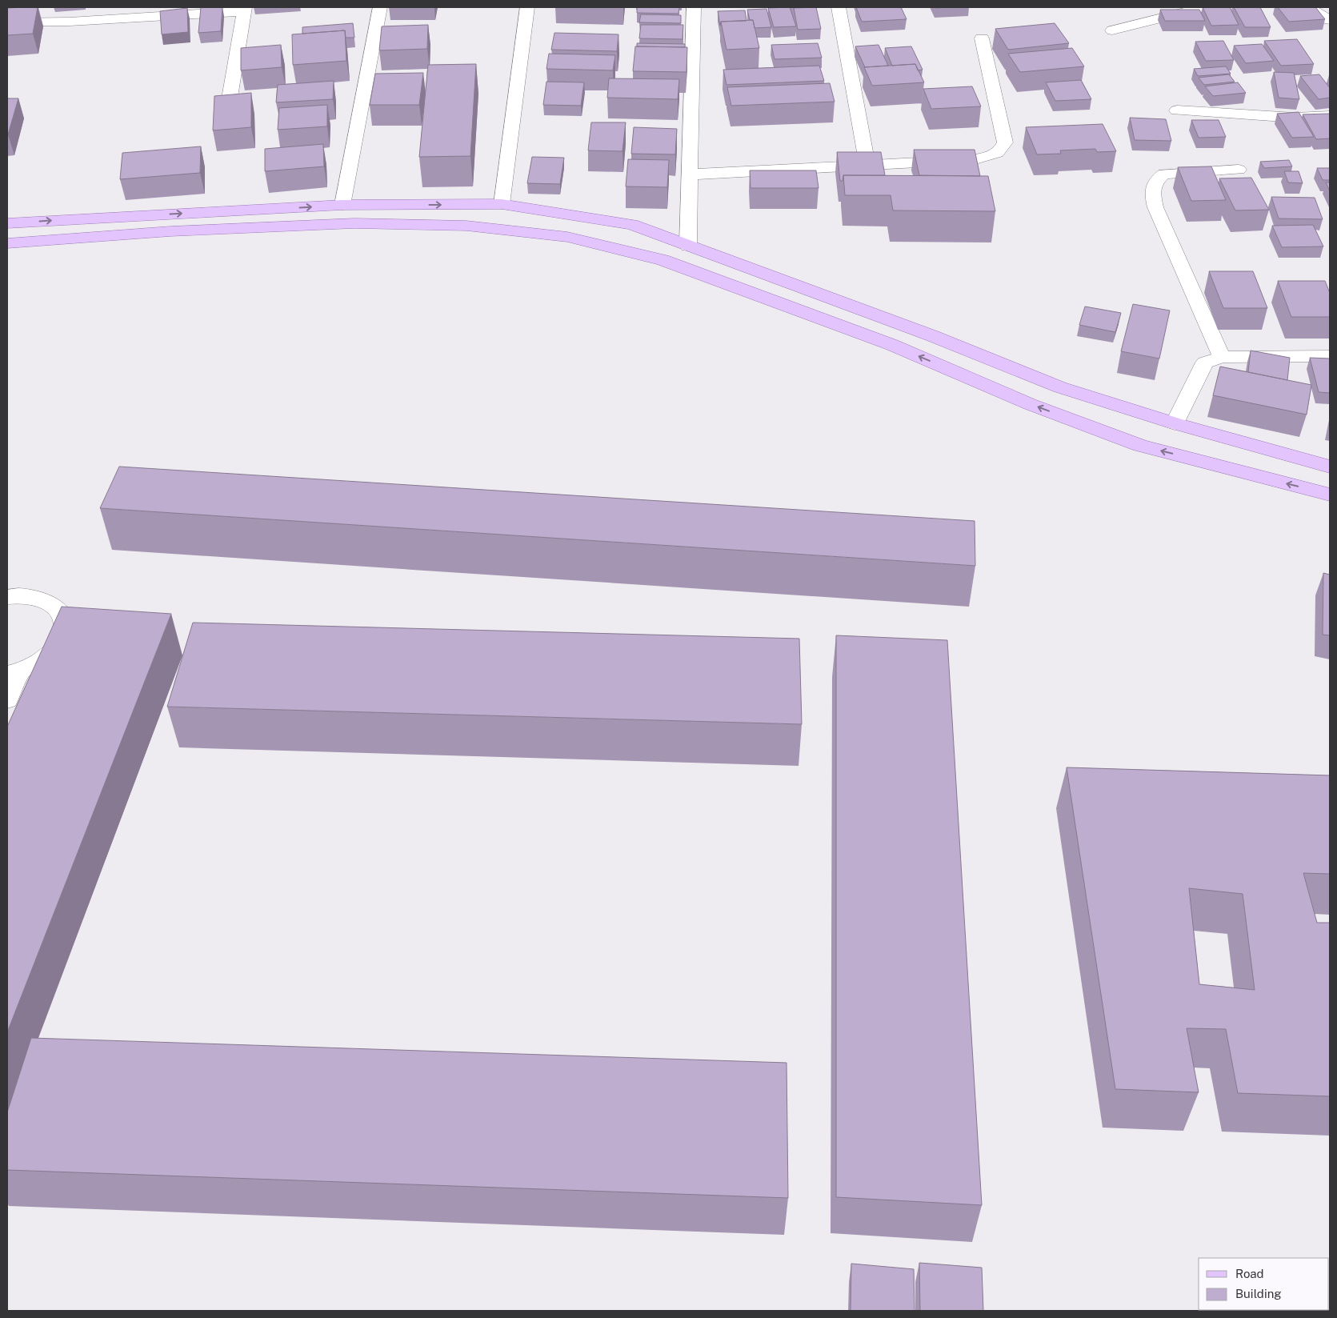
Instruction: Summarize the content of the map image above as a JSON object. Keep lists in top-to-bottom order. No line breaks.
{"legend":["Road","Building"]}
